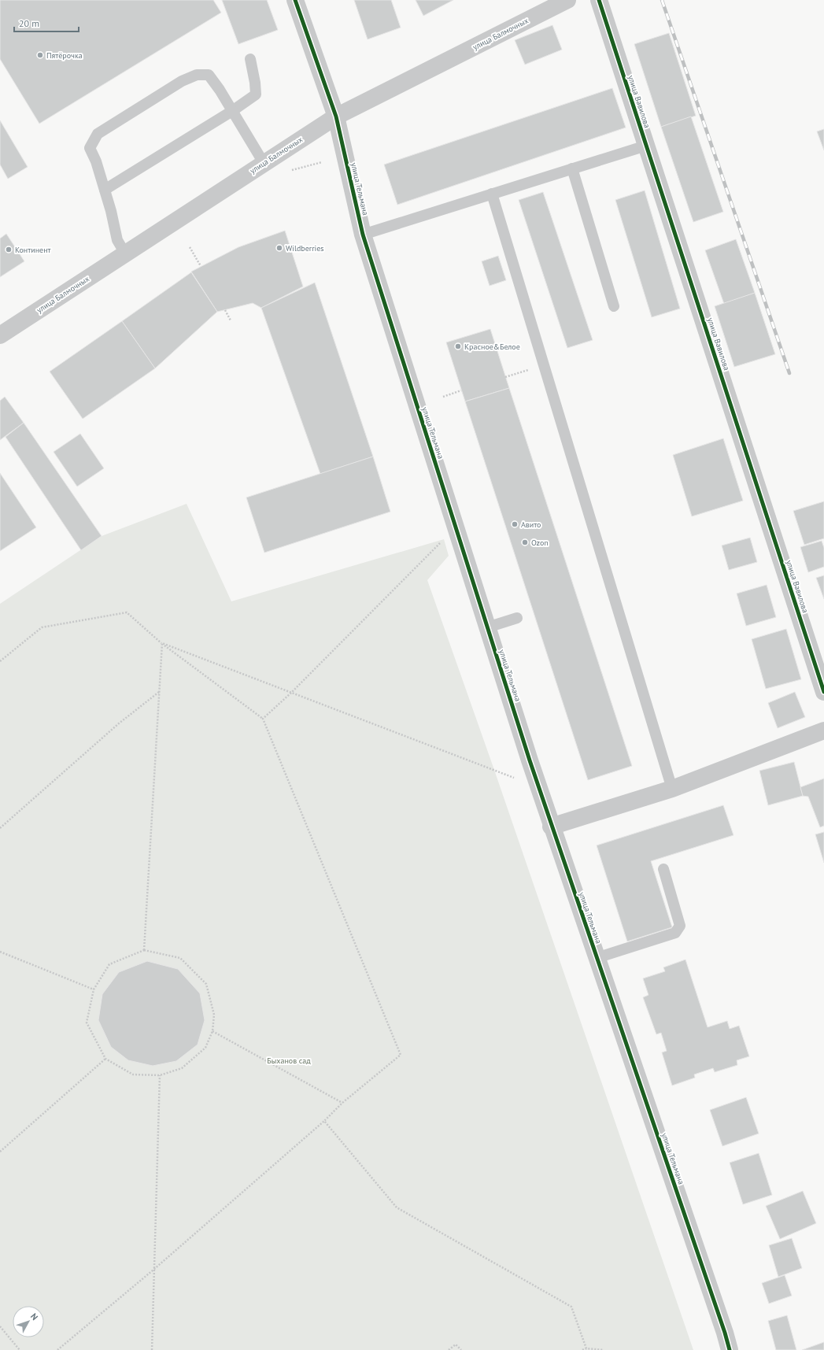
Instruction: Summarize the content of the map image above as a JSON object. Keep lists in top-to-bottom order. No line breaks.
{"streets":{"street":["улица Балмочных","улица Вавилова","улица Тельмана"]},"crossings":[["улица Балмочных","улица Тельмана"]],"parks":["Быханов сад"],"places":["Пятёрочка","Wildberries","Континент","Красное&Белое","Авито","Ozon"],"scale_bar":"20 m","north":"top right"}
